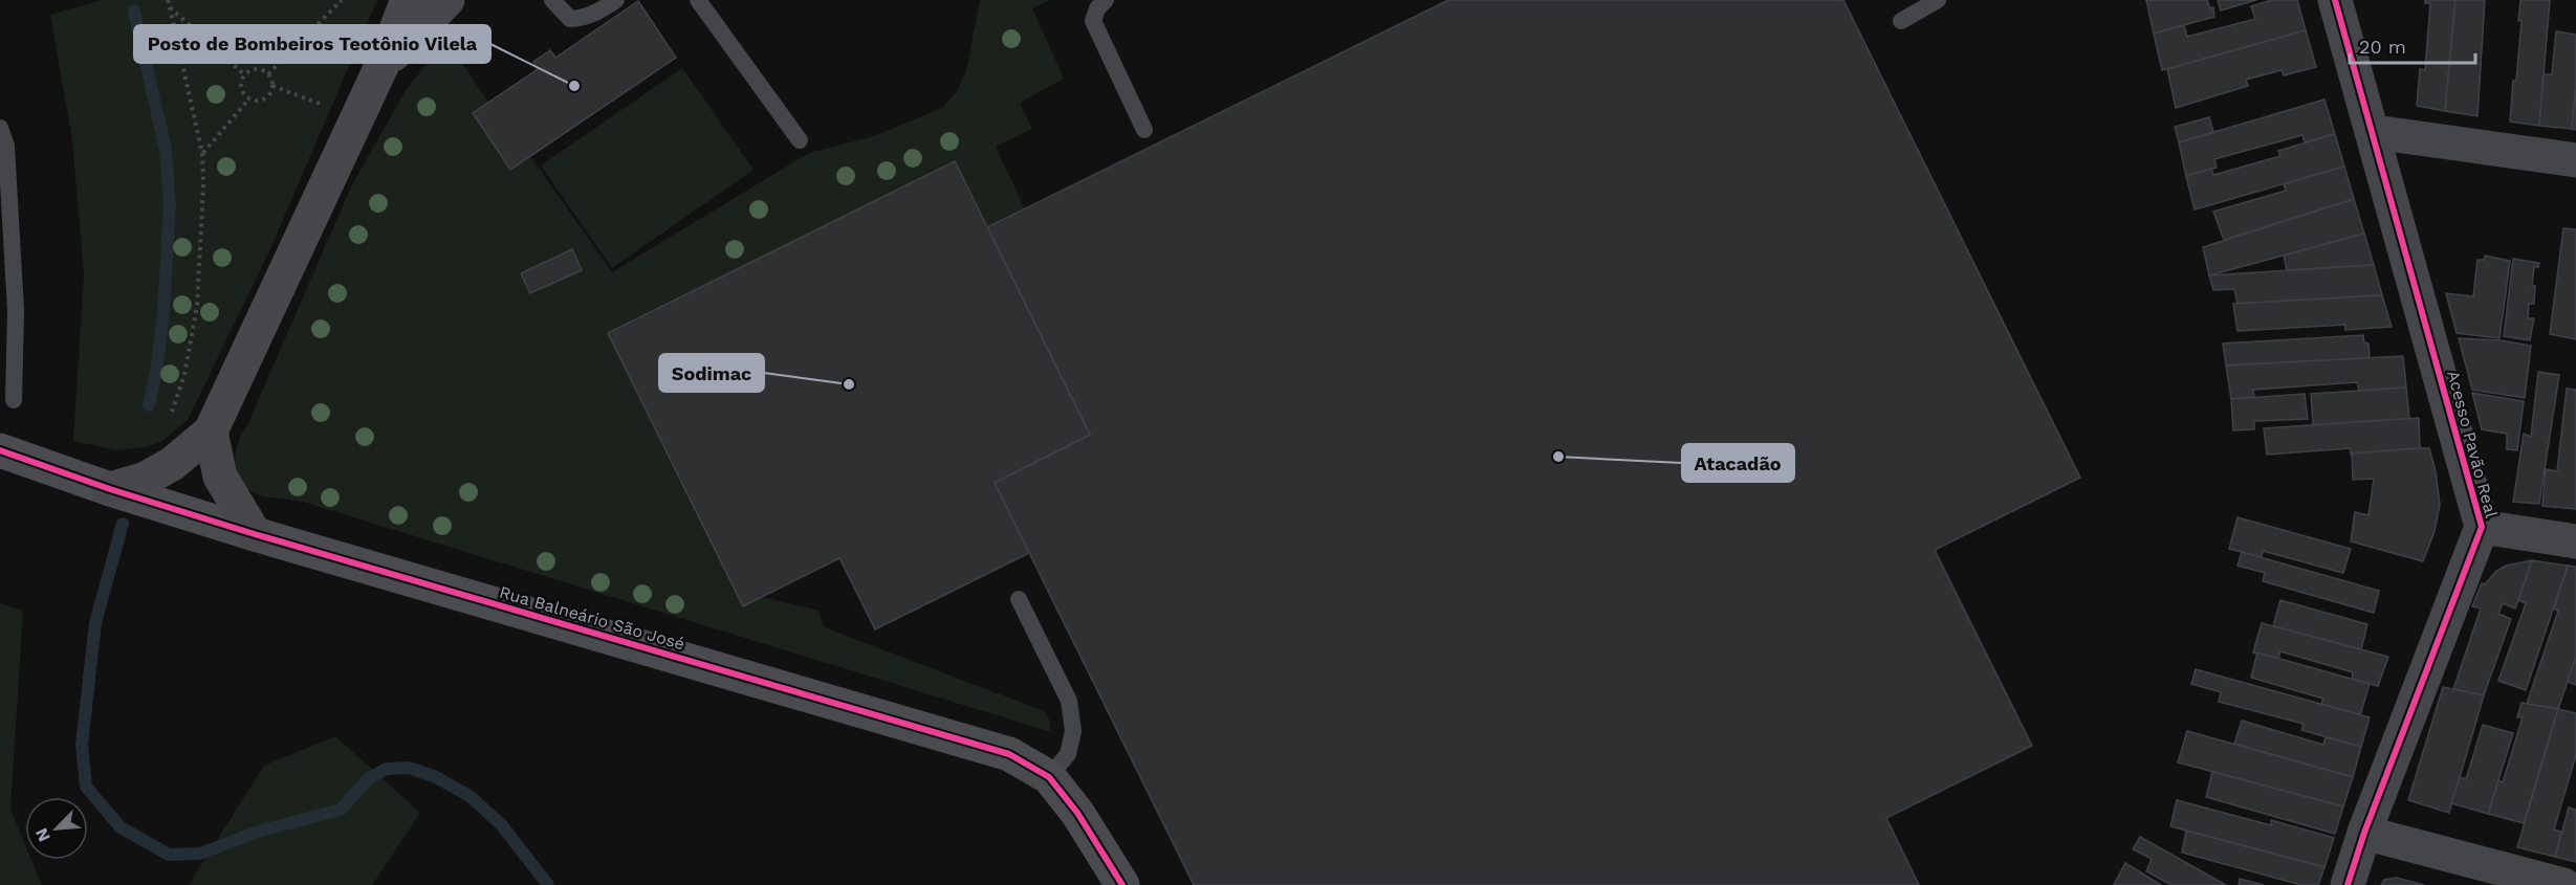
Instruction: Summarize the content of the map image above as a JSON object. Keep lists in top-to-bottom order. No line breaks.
{"streets":{"street":["Acesso Pavão Real","Rua Balneário São José"]},"places":["Posto de Bombeiros Teotônio Vilela","Sodimac","Atacadão"],"scale_bar":"20 m","north":"bottom left"}
